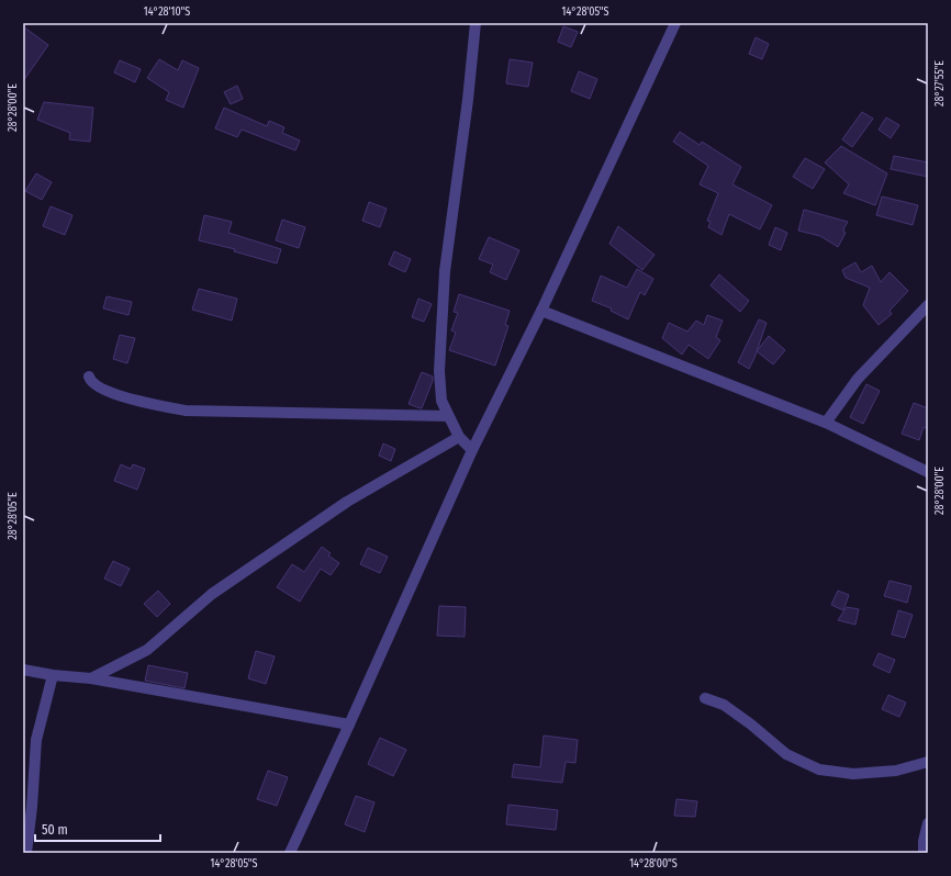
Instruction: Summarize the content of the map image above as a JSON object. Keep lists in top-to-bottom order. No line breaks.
{"scale_bar":"50 m","coordinates":["14°28'10\"S","14°28'05\"S","28°27'55\"E","28°28'00\"E","28°28'05\"E","14°28'00\"S"]}
